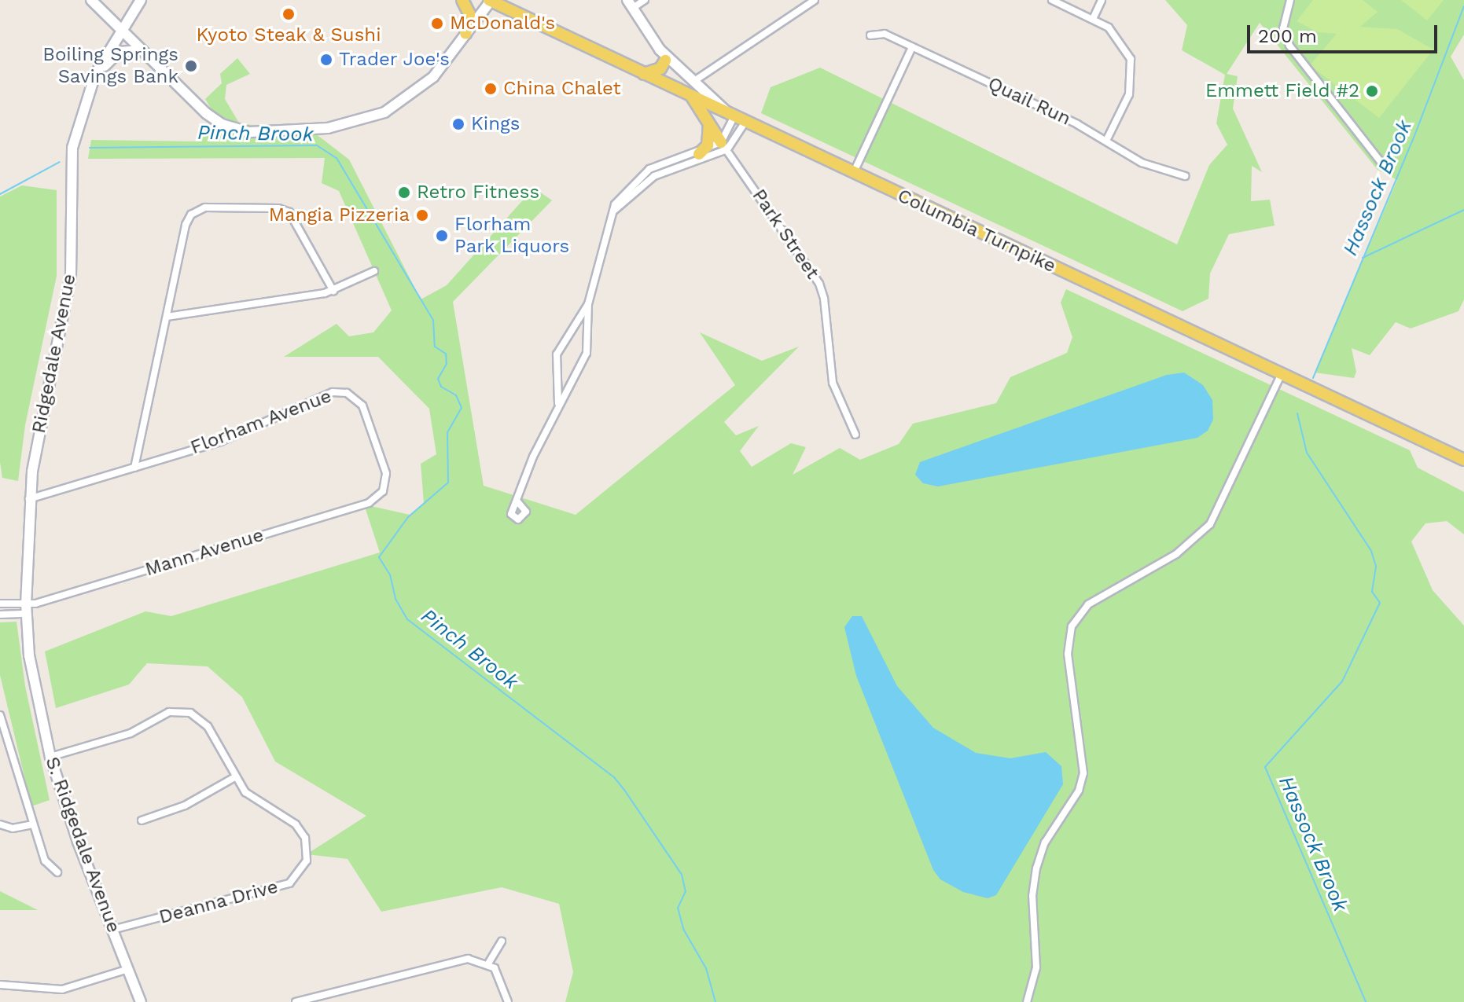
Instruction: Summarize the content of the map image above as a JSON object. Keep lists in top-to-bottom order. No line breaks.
{"streets":{"main road":["Columbia Turnpike","Ridgedale Avenue","S. Ridgedale Avenue"],"street":["Quail Run","Park Street","Florham Avenue","Mann Avenue","Deanna Drive"]},"crossings":[["Ridgedale Avenue","S. Ridgedale Avenue"],["Florham Avenue","Mann Avenue"],["Florham Avenue","S. Ridgedale Avenue"],["Mann Avenue","S. Ridgedale Avenue"],["S. Ridgedale Avenue","Deanna Drive"]],"water":["Pinch Brook","Hassock Brook"],"places":["Kyoto Steak & Sushi","McDonald's","Trader Joe's","Boiling Springs Savings Bank","China Chalet","Emmett Field #2","Kings","Retro Fitness","Mangia Pizzeria","Florham Park Liquors"],"scale_bar":"200 m"}
